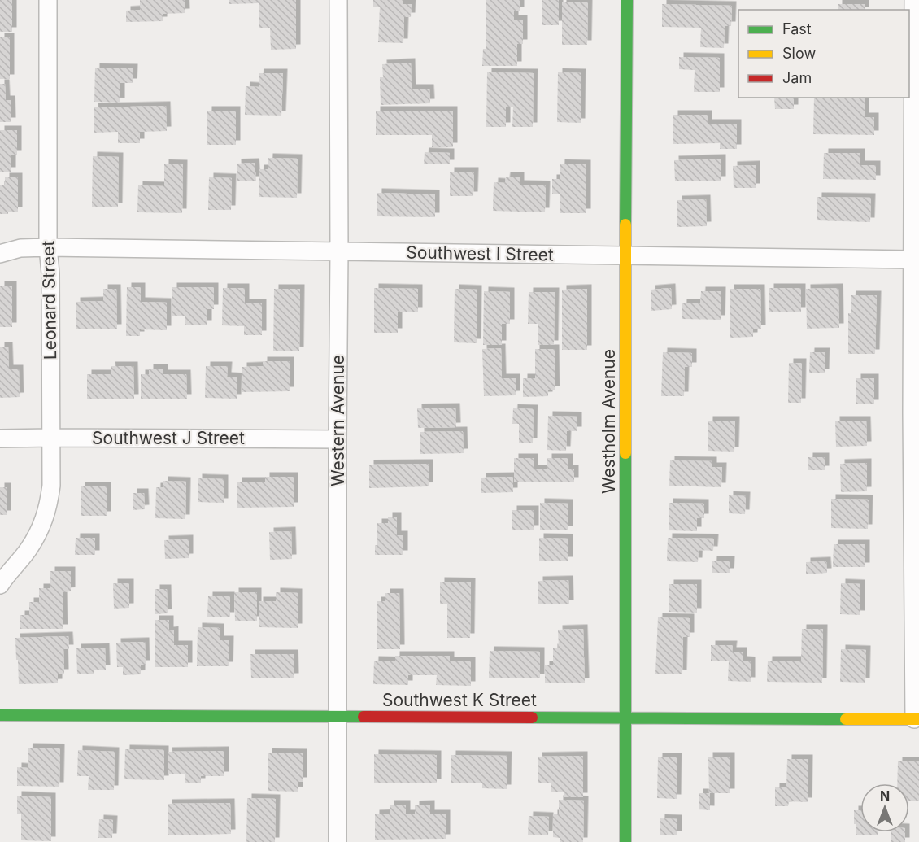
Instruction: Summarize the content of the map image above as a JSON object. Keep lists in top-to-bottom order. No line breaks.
{"streets":{"street":["Southwest I Street","Leonard Street","Western Avenue","Westholm Avenue","Southwest J Street","Southwest K Street"]},"crossings":[["Southwest I Street","Leonard Street"],["Southwest I Street","Western Avenue"],["Southwest I Street","Westholm Avenue"],["Leonard Street","Southwest J Street"],["Western Avenue","Southwest J Street"],["Western Avenue","Southwest K Street"],["Westholm Avenue","Southwest K Street"]],"legend":["Fast","Slow","Jam"],"north":"top"}
